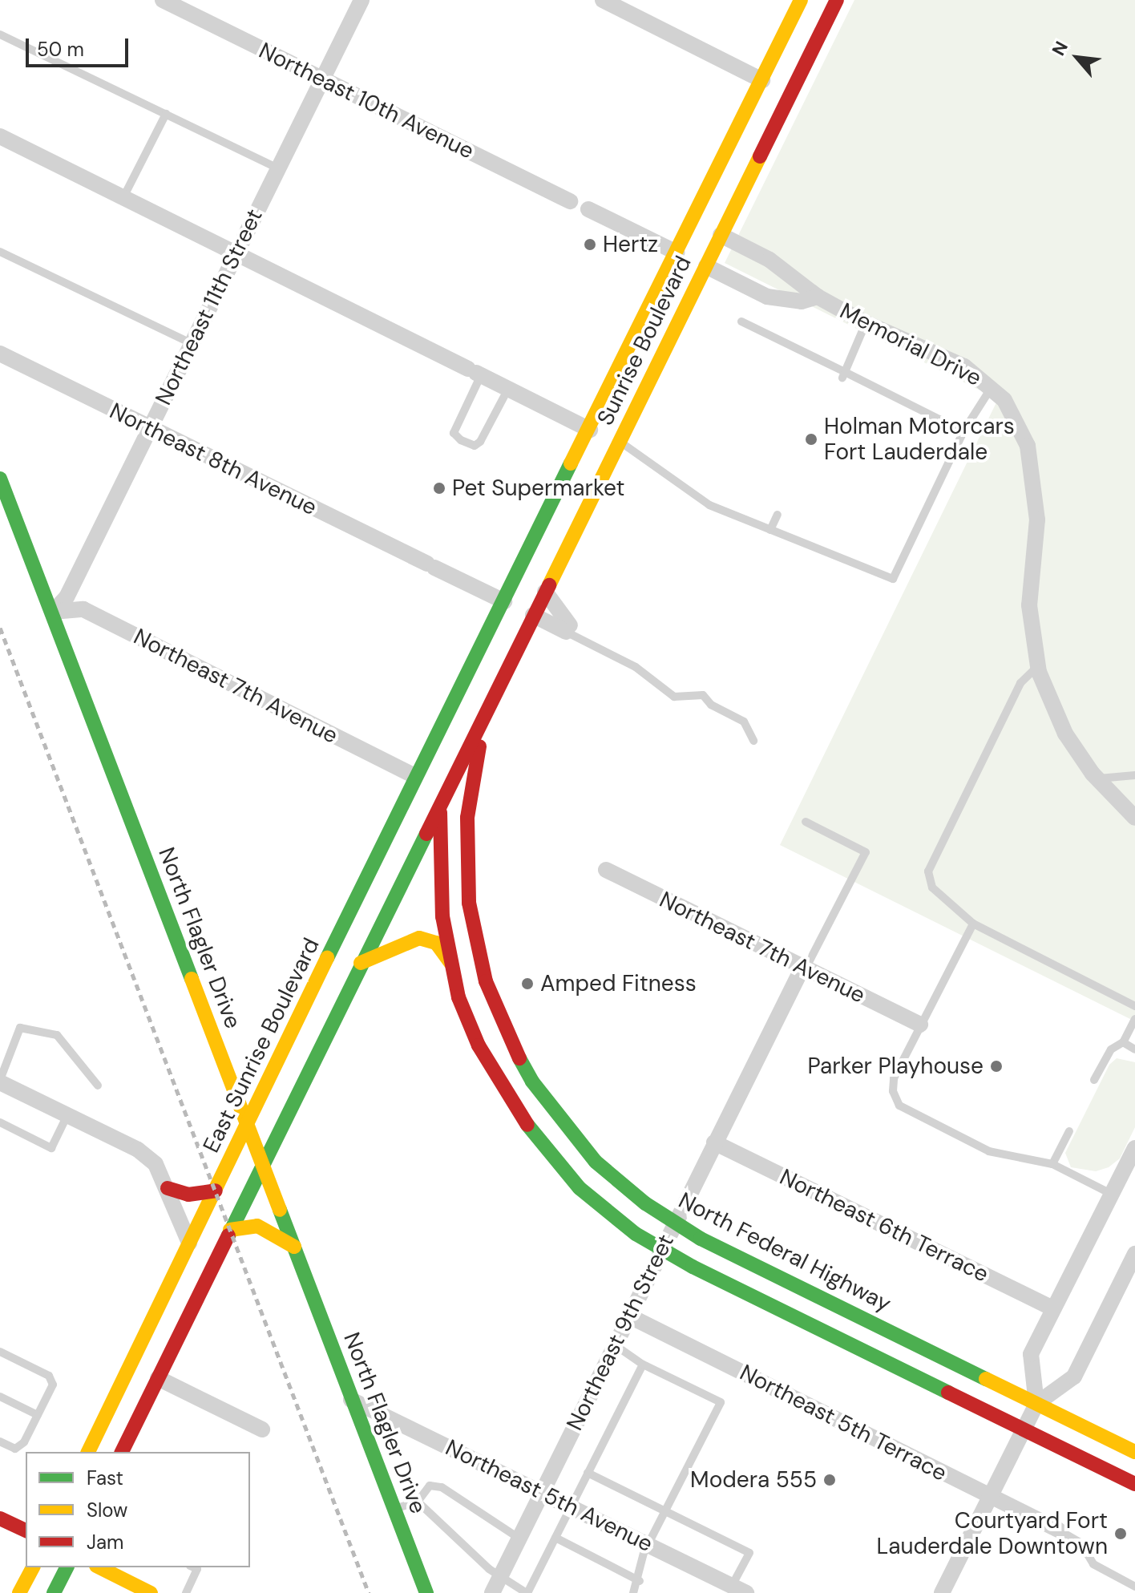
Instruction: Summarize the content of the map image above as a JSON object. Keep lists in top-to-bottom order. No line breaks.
{"streets":{"main road":["Sunrise Boulevard","North Flagler Drive","East Sunrise Boulevard","North Federal Highway"],"street":["Northeast 10th Avenue","Northeast 11th Street","Memorial Drive","Northeast 8th Avenue","Northeast 7th Avenue","Northeast 6th Terrace","Northeast 9th Street","Northeast 5th Terrace","Northeast 5th Avenue"]},"crossings":[["Northeast 10th Avenue","Northeast 11th Street"],["Northeast 11th Street","Northeast 8th Avenue"],["Northeast 11th Street","Northeast 7th Avenue"],["Northeast 11th Street","North Flagler Drive"],["Sunrise Boulevard","Memorial Drive"],["Sunrise Boulevard","Northeast 8th Avenue"],["Sunrise Boulevard","East Sunrise Boulevard"],["Sunrise Boulevard","North Federal Highway"],["Northeast 7th Avenue","North Flagler Drive"],["Northeast 7th Avenue","East Sunrise Boulevard"],["Northeast 7th Avenue","Northeast 9th Street"],["North Flagler Drive","East Sunrise Boulevard"],["North Flagler Drive","Northeast 5th Avenue"],["Northeast 6th Terrace","Northeast 9th Street"],["North Federal Highway","Northeast 9th Street"],["Northeast 9th Street","Northeast 5th Terrace"],["Northeast 9th Street","Northeast 5th Avenue"]],"places":["Hertz","Holman Motorcars Fort Lauderdale","Pet Supermarket","Amped Fitness","Parker Playhouse","Modera 555","Courtyard Fort Lauderdale Downtown"],"legend":["Fast","Slow","Jam"],"scale_bar":"50 m","north":"top left"}
